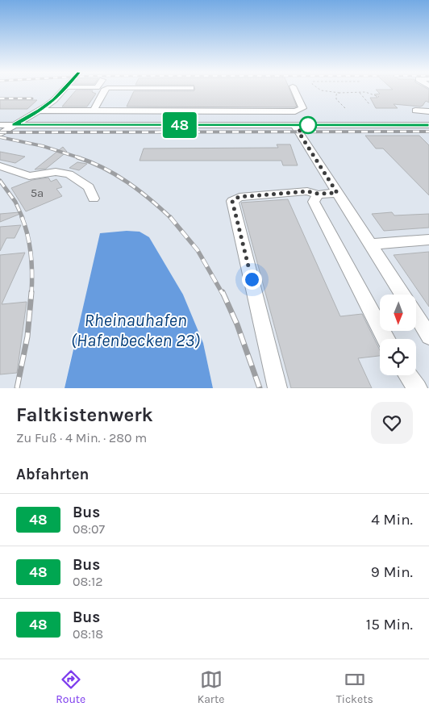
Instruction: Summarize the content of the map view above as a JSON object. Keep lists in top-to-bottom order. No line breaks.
{"water":["Rheinauhafen (Hafenbecken 23)"],"lines":["bus line 48"],"house_numbers":["5a"],"north":"bottom","page":{"on_map":"48","heading":[["Faltkistenwerk","Zu Fuß · 4 Min. · 280 m"],"Abfahrten"],"list":[{"mark":"48","name":"Bus","note":"08:07","value":"4 Min."},{"mark":"48","name":"Bus","note":"08:12","value":"9 Min."},{"mark":"48","name":"Bus","note":"08:18","value":"15 Min."}],"tabs":["Route","Karte","Tickets"]}}
